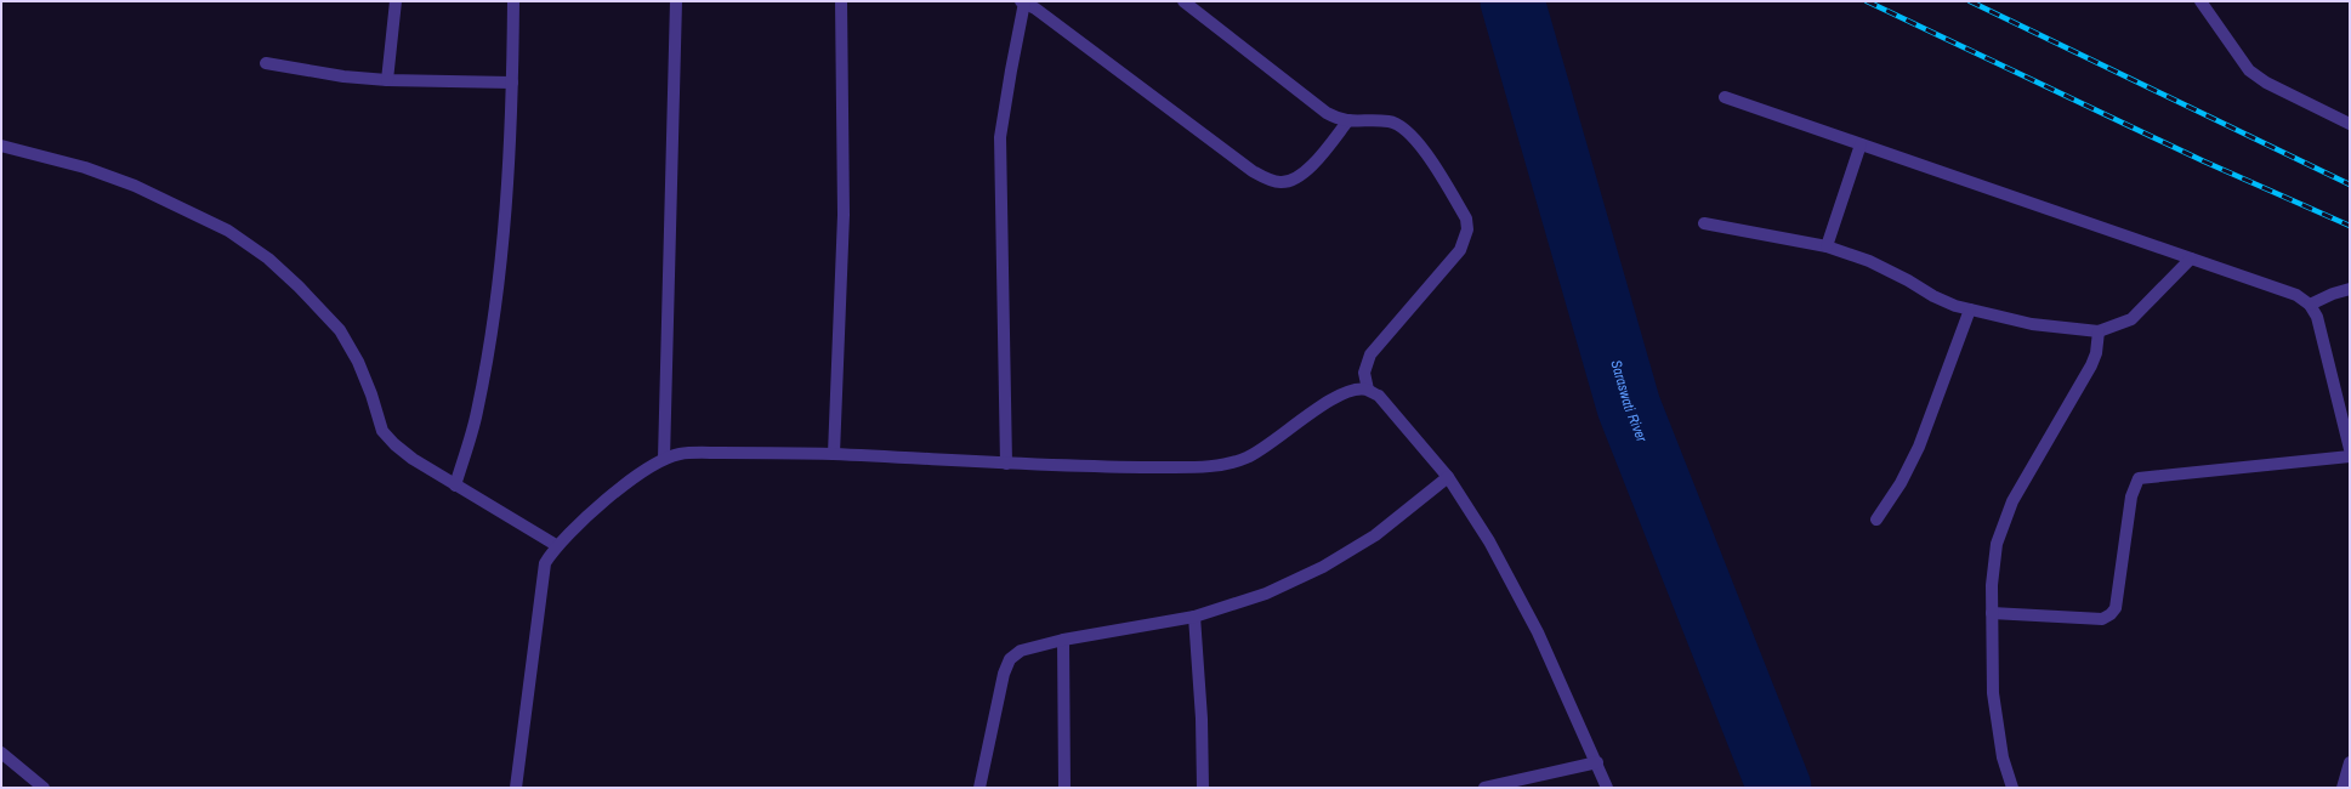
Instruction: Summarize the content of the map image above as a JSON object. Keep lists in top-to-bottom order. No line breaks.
{"water":["Saraswati River"]}
